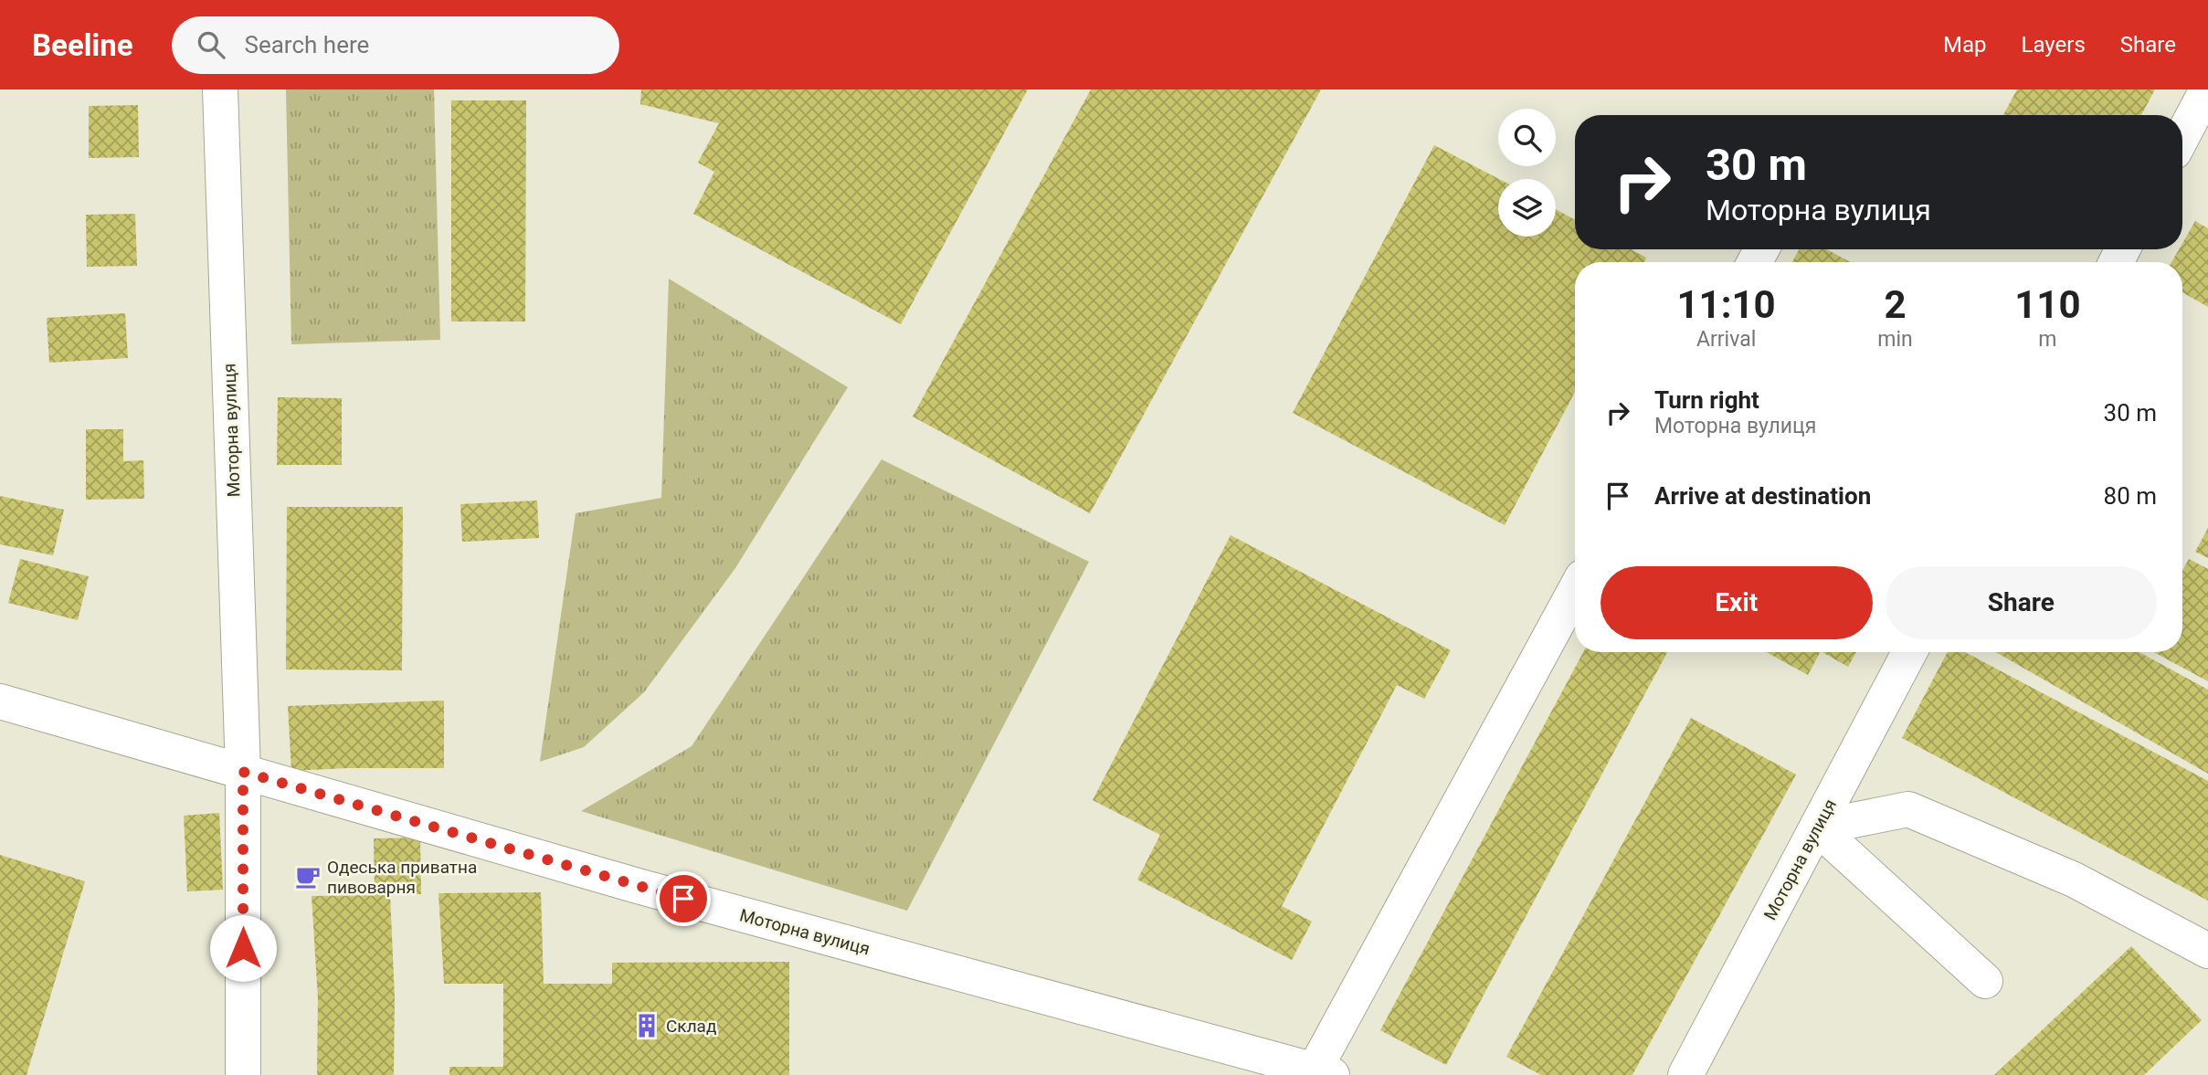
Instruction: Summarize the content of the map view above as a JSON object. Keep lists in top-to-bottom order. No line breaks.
{"streets":{"street":["Моторна вулиця"]},"places":{"cafe":["Одеська приватна пивоварня"],"building":["Склад"]},"page":{"header":"Beeline","search":"Search here","nav":["Map","Layers","Share"],"turn":["30 m","Моторна вулиця"],"eta":["11:10","Arrival","2","min","110","m"],"list":[{"name":"Turn right","note":"Моторна вулиця","value":"30 m"},{"name":"Arrive at destination","value":"80 m"}],"buttons":["Exit","Share"]}}
